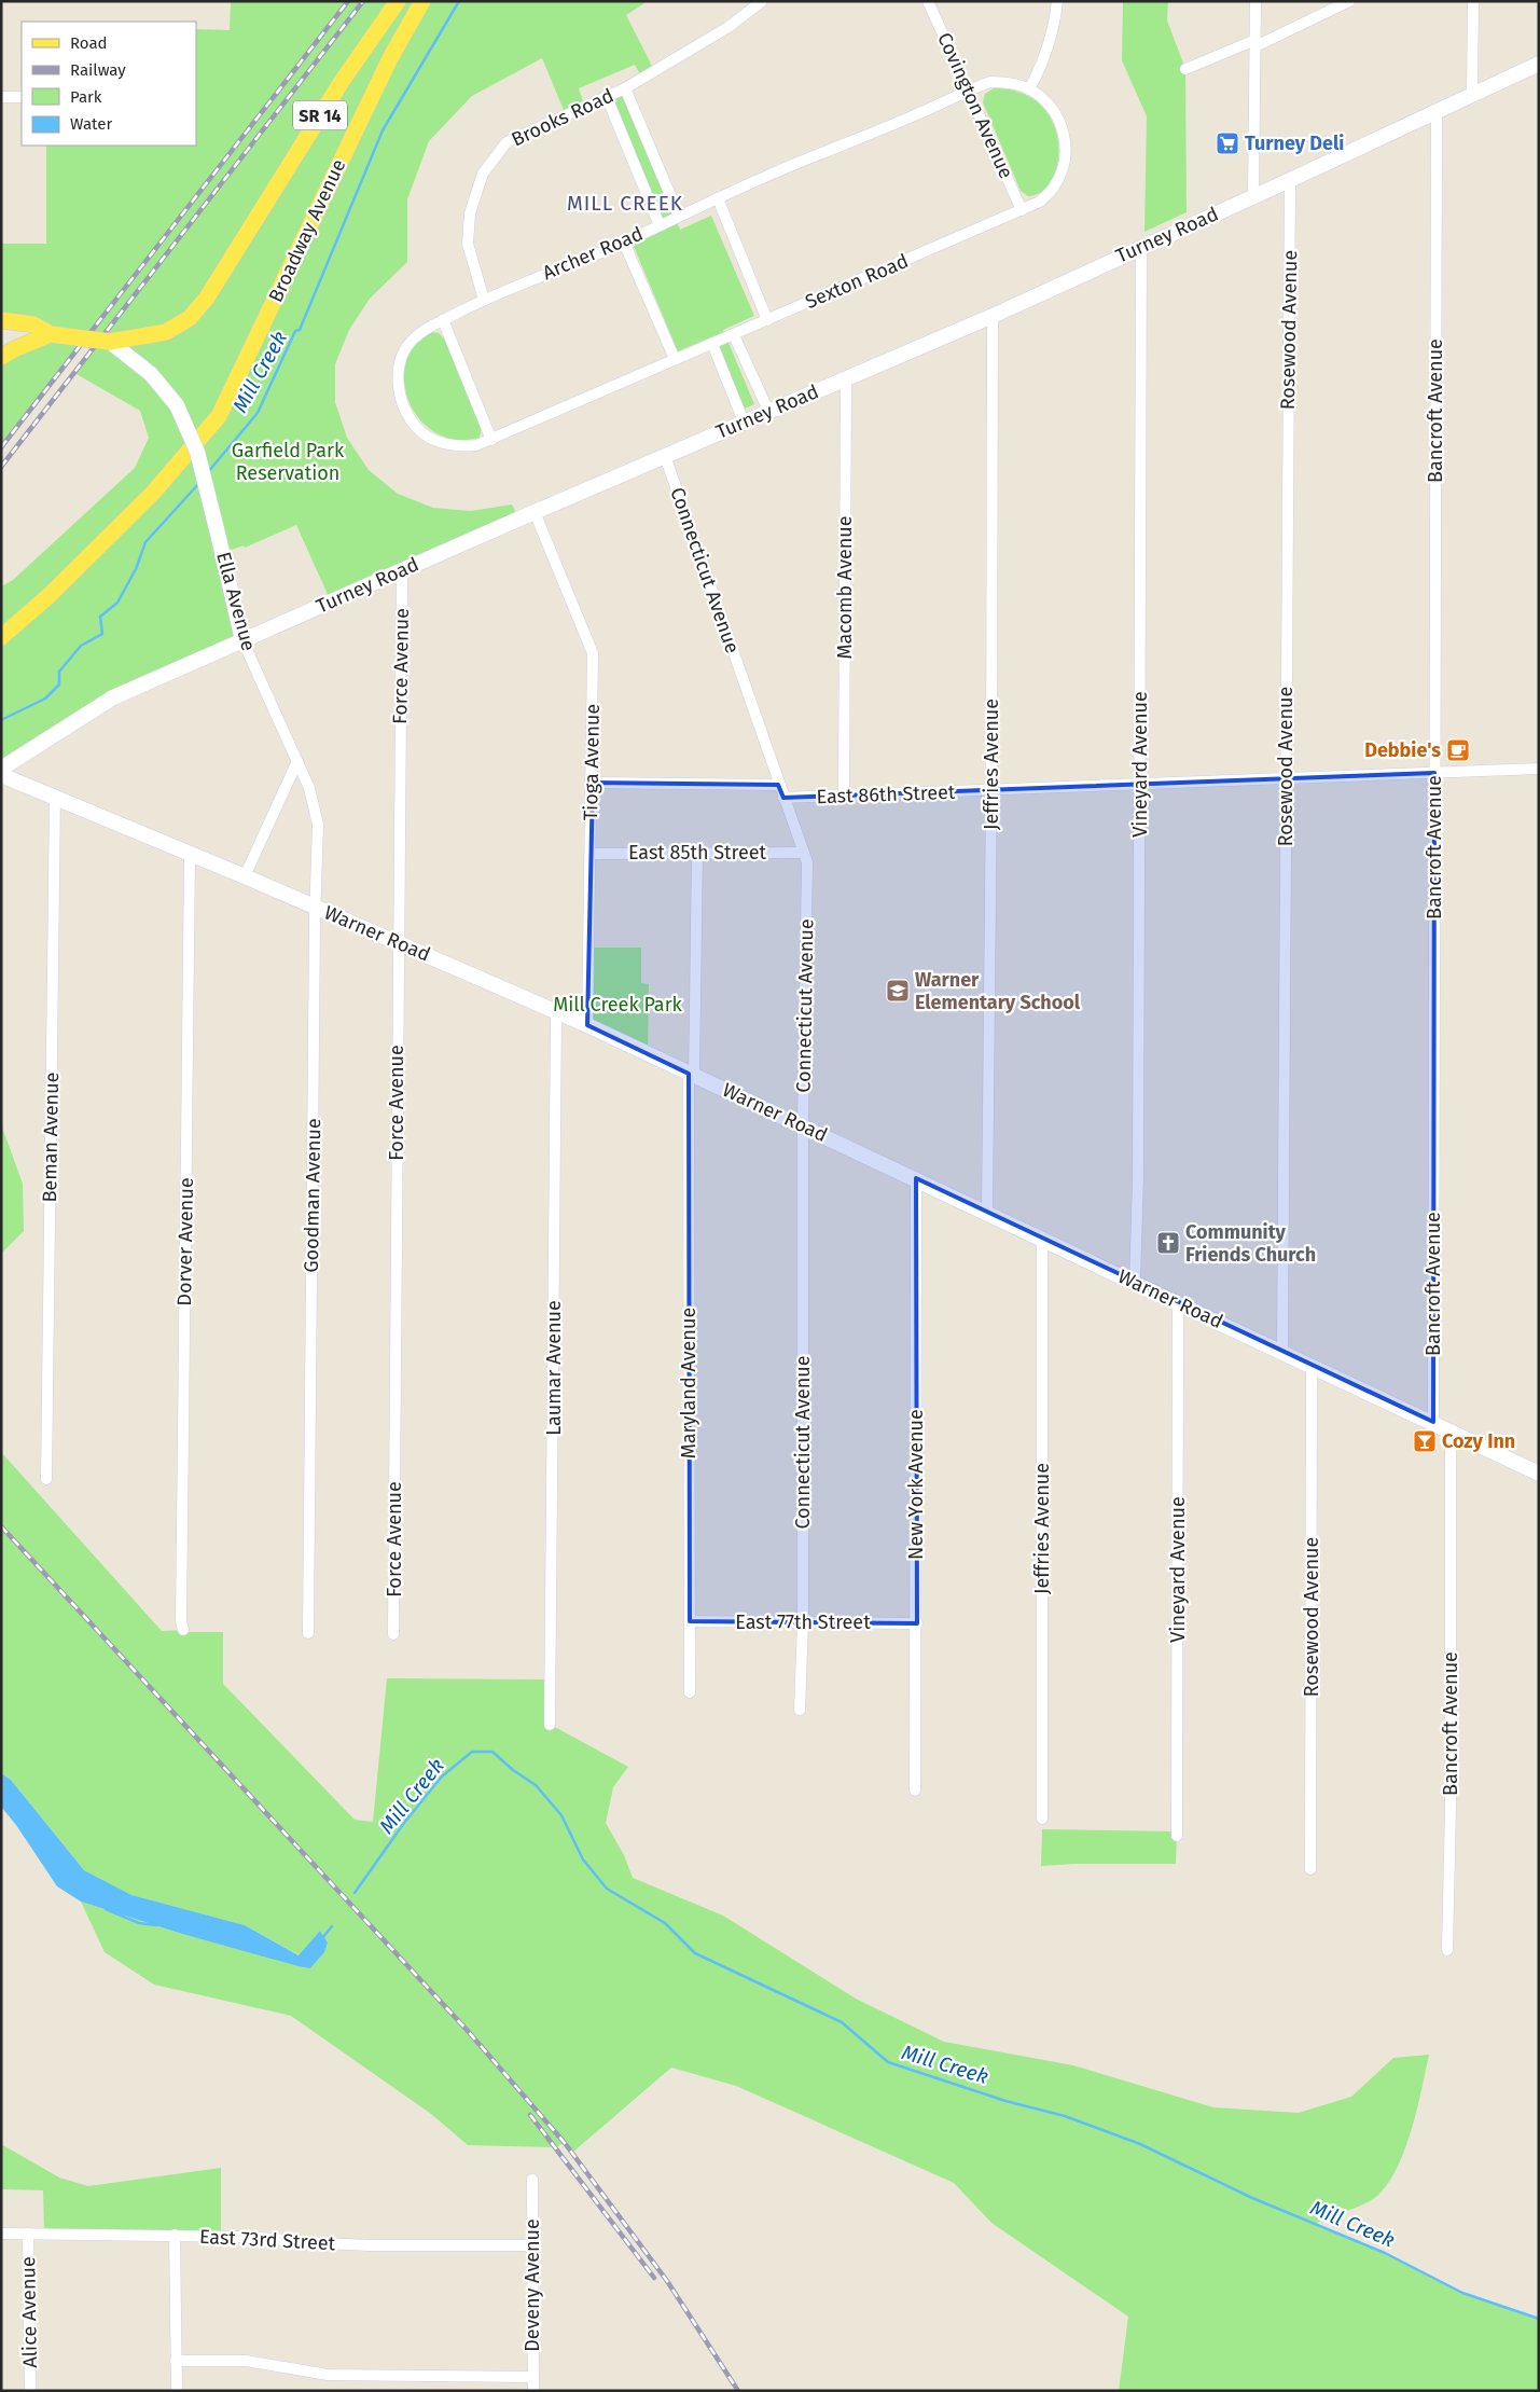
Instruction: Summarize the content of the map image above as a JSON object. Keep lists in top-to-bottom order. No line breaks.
{"streets":{"main road":["SR 14","Broadway Avenue","Turney Road","Ella Avenue","Warner Road"],"street":["Covington Avenue","Brooks Road","Archer Road","Sexton Road","Rosewood Avenue","Bancroft Avenue","Connecticut Avenue","Macomb Avenue","Force Avenue","Tioga Avenue","Jeffries Avenue","Vineyard Avenue","East 86th Street","East 85th Street","Beman Avenue","Goodman Avenue","Dorver Avenue","Laumar Avenue","Maryland Avenue","New York Avenue","East 77th Street","East 73rd Street","Deveny Avenue","Alice Avenue"]},"crossings":[["Covington Avenue","Archer Road"],["Covington Avenue","Sexton Road"],["SR 14","Ella Avenue"],["Brooks Road","Archer Road"],["Turney Road","Rosewood Avenue"],["Turney Road","Bancroft Avenue"],["Turney Road","Connecticut Avenue"],["Turney Road","Macomb Avenue"],["Turney Road","Ella Avenue"],["Turney Road","Force Avenue"],["Turney Road","Tioga Avenue"],["Turney Road","Jeffries Avenue"],["Turney Road","Vineyard Avenue"],["Archer Road","Sexton Road"],["Rosewood Avenue","East 86th Street"],["Rosewood Avenue","Warner Road"],["Bancroft Avenue","East 86th Street"],["Bancroft Avenue","Warner Road"],["Connecticut Avenue","East 86th Street"],["Connecticut Avenue","East 85th Street"],["Connecticut Avenue","Warner Road"],["Connecticut Avenue","East 77th Street"],["Macomb Avenue","East 86th Street"],["Ella Avenue","Goodman Avenue"],["Force Avenue","Warner Road"],["Tioga Avenue","East 85th Street"],["Tioga Avenue","Warner Road"],["Jeffries Avenue","East 86th Street"],["Jeffries Avenue","Warner Road"],["Vineyard Avenue","East 86th Street"],["Vineyard Avenue","Warner Road"],["East 85th Street","Maryland Avenue"],["Warner Road","Beman Avenue"],["Warner Road","Goodman Avenue"],["Warner Road","Dorver Avenue"],["Warner Road","Laumar Avenue"],["Warner Road","Maryland Avenue"],["Warner Road","New York Avenue"],["Maryland Avenue","East 77th Street"],["New York Avenue","East 77th Street"],["East 73rd Street","Deveny Avenue"],["East 73rd Street","Alice Avenue"]],"districts":["MILL CREEK"],"water":["Mill Creek"],"parks":["Garfield Park Reservation","Mill Creek Park"],"places":{"supermarket":["Turney Deli"],"cafe":["Debbie's"],"school or university":["Warner Elementary School"],"church":["Community Friends Church"],"bar":["Cozy Inn"]},"legend":["Road","Railway","Park","Water"]}
